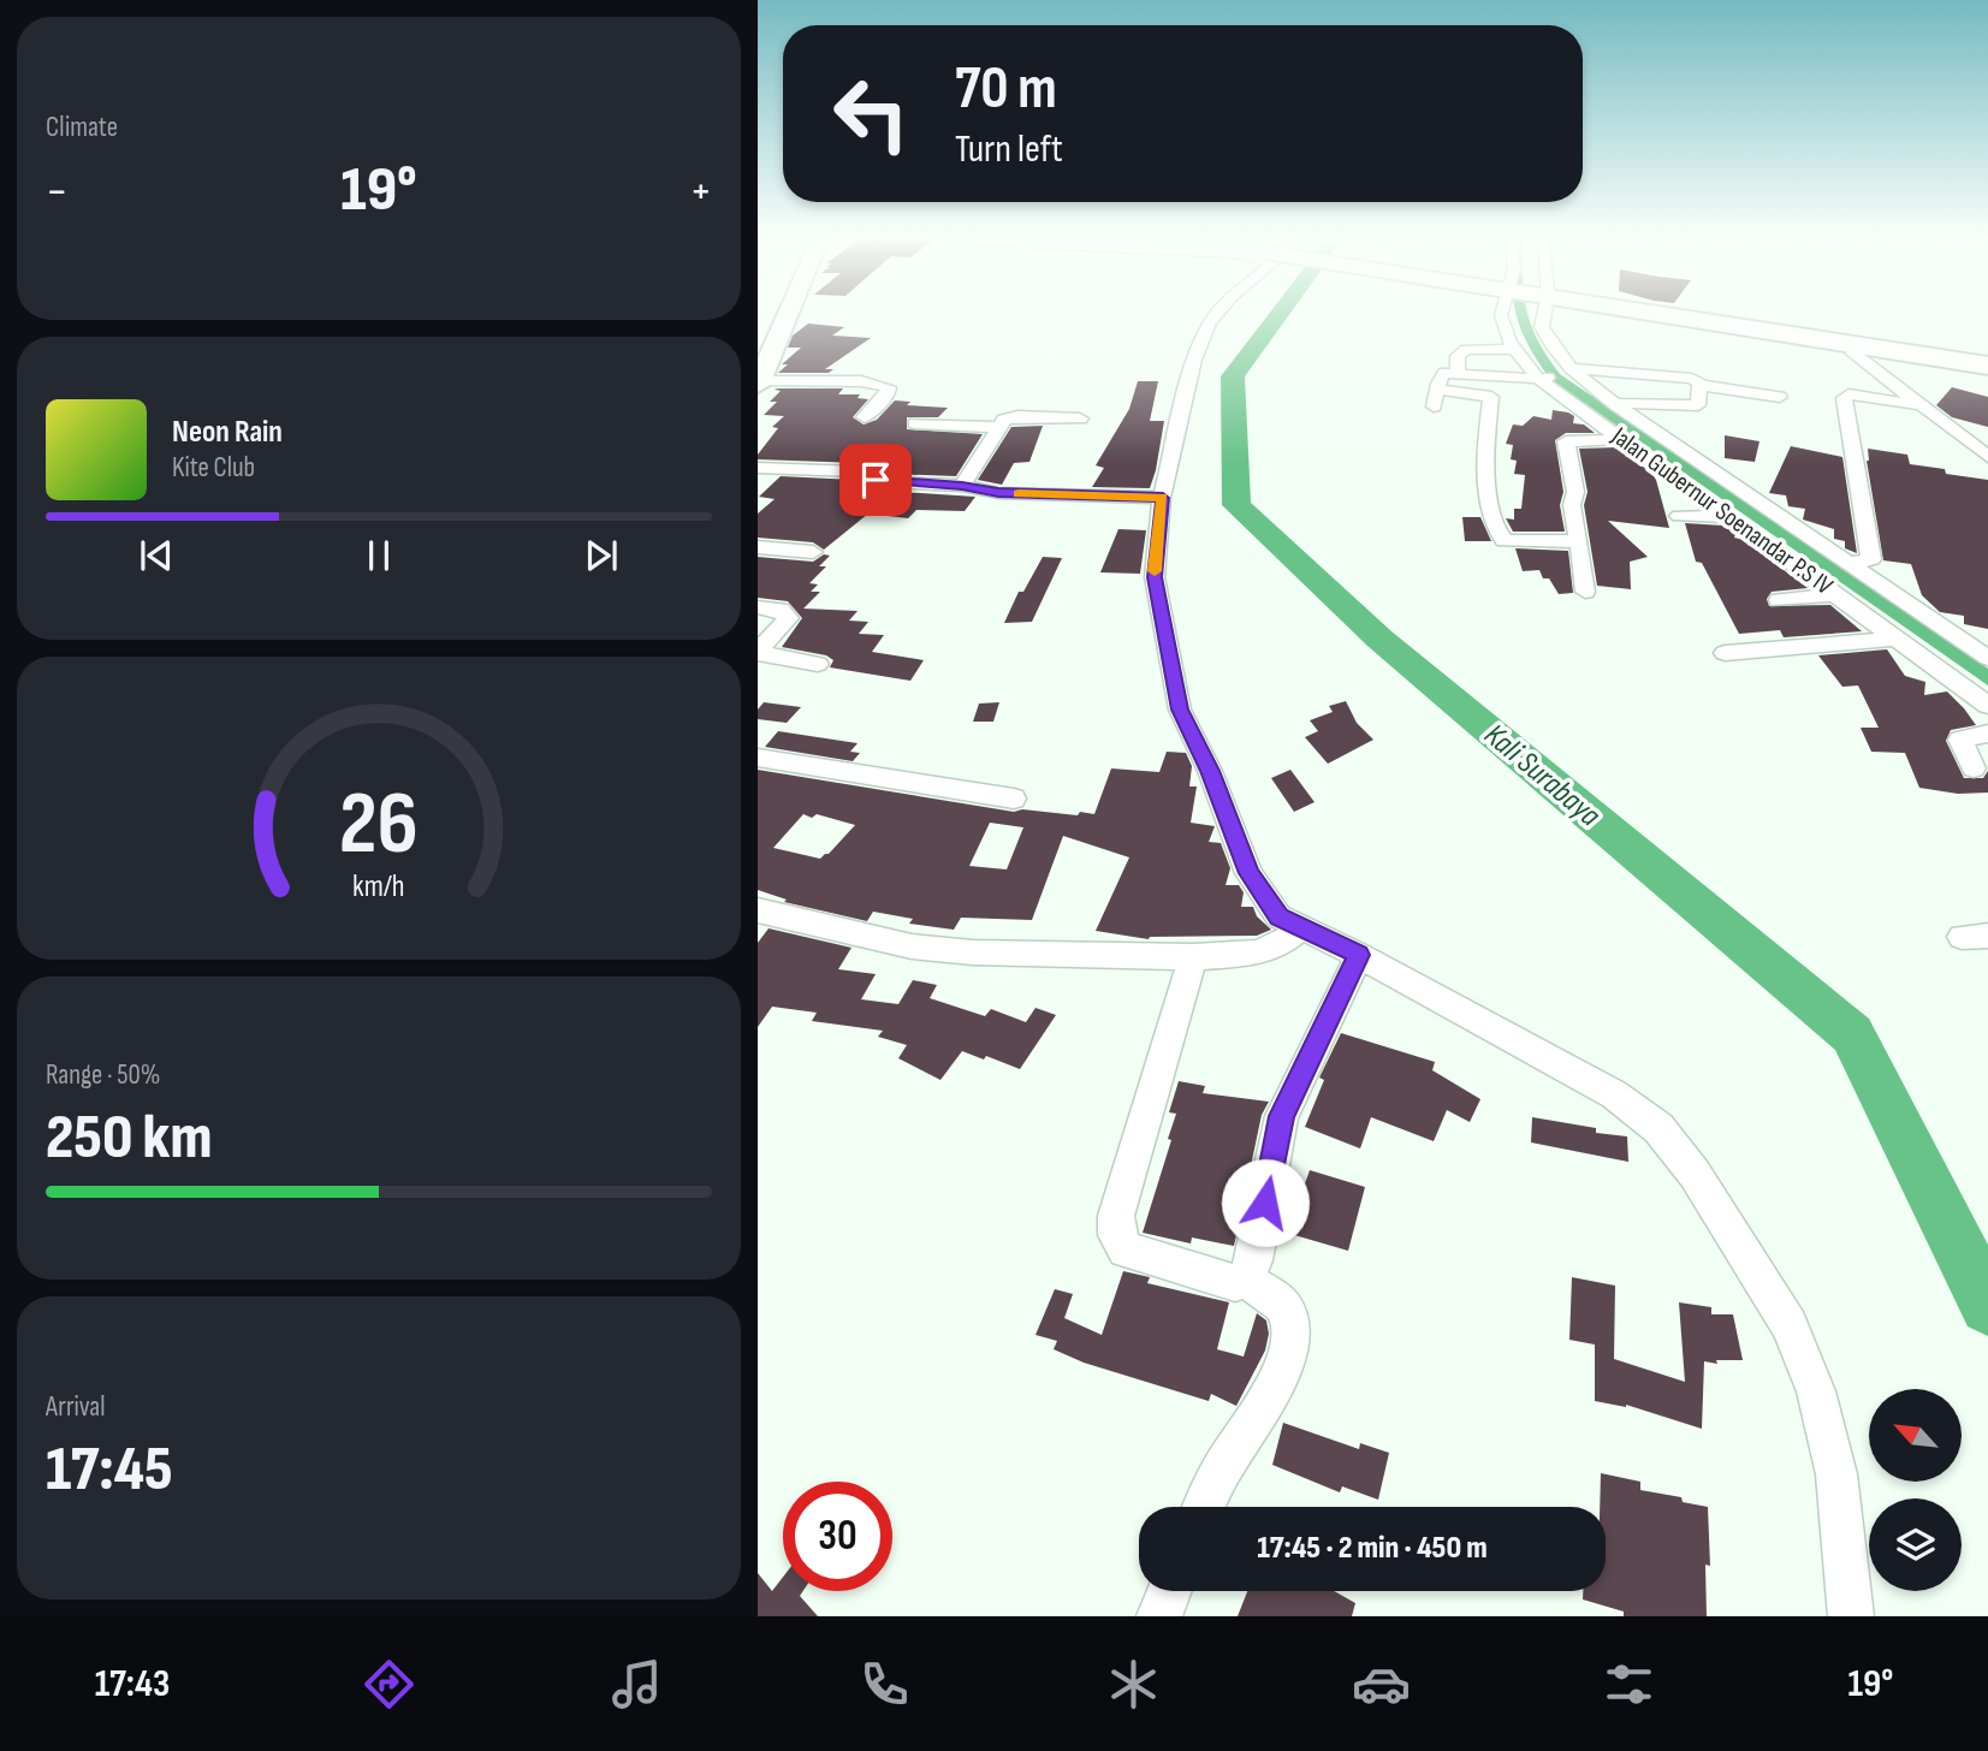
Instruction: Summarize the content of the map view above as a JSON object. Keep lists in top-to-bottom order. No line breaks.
{"streets":{"street":["Jalan Gubernur Soenandar P.S IV"]},"water":["Kali Surabaya"],"north":"top left","page":{"tile":["Climate",["Range · 50%","250 km"],["Arrival","17:45"]],"turn":["70 m","Turn left"],"heat":["−","19°","+"],"song":["Neon Rain","Kite Club"],"limit":"30","trip":"17:45 · 2 min · 450 m","tabs":["17:43","19°"],"gauge":["26","km/h"]}}
